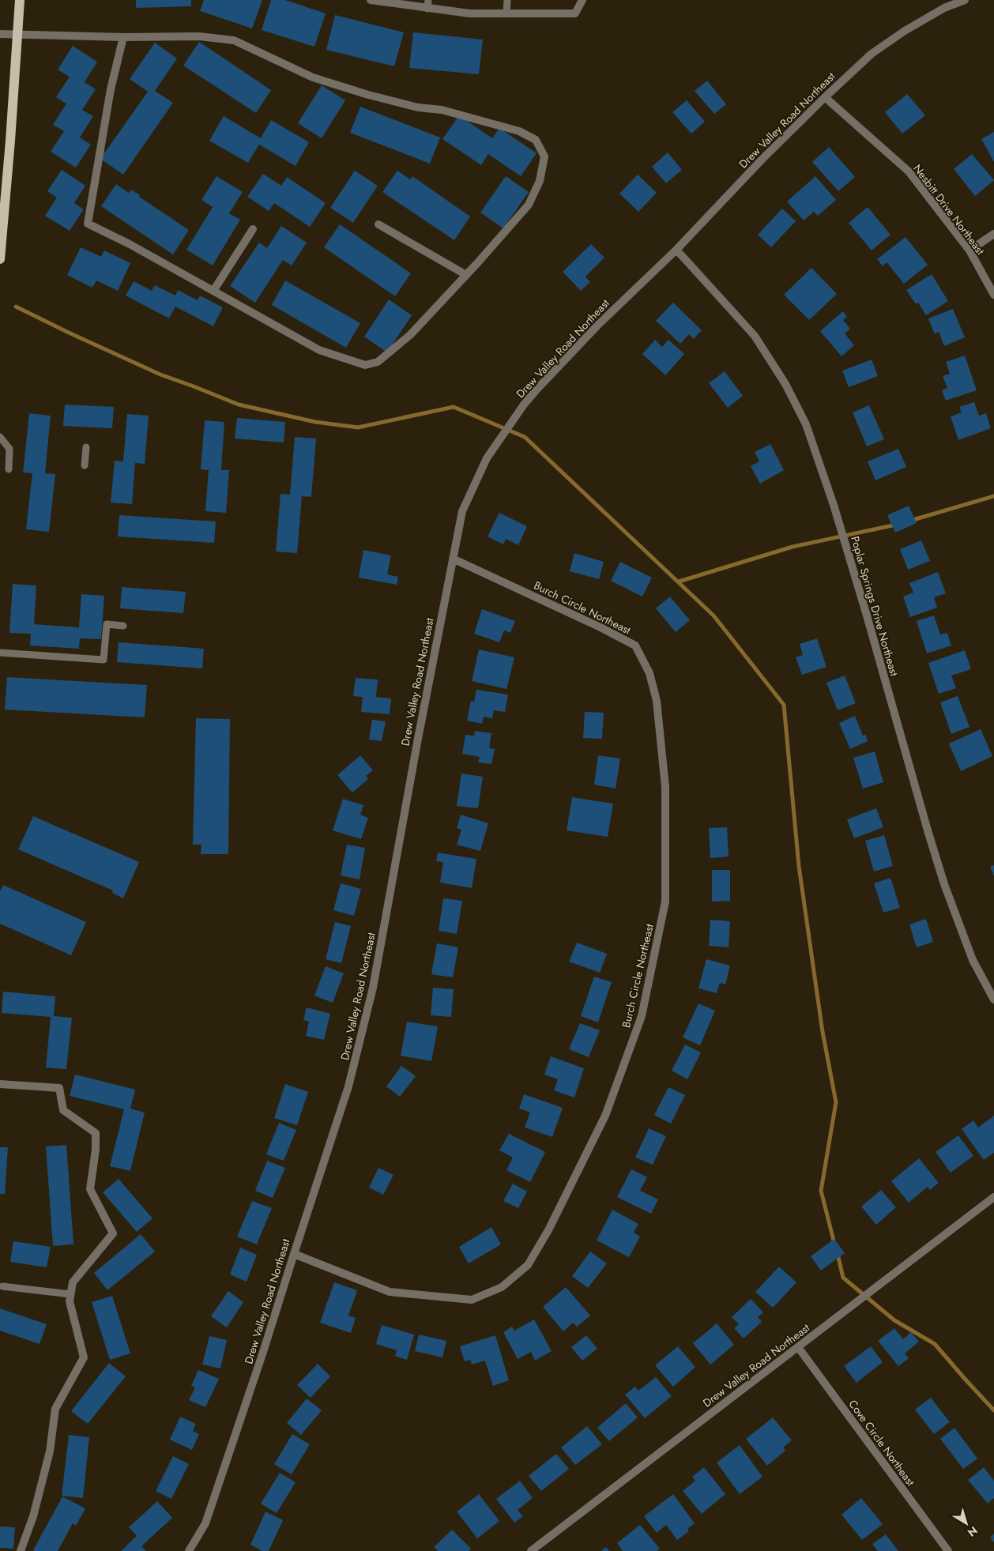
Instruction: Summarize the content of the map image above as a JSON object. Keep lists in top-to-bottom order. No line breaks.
{"streets":{"street":["Drew Valley Road Northeast","Nesbitt Drive Northeast","Poplar Springs Drive Northeast","Burch Circle Northeast","Cove Circle Northeast"]},"crossings":[["Drew Valley Road Northeast","Nesbitt Drive Northeast"],["Drew Valley Road Northeast","Poplar Springs Drive Northeast"],["Drew Valley Road Northeast","Burch Circle Northeast"],["Drew Valley Road Northeast","Cove Circle Northeast"]],"north":"bottom right"}
